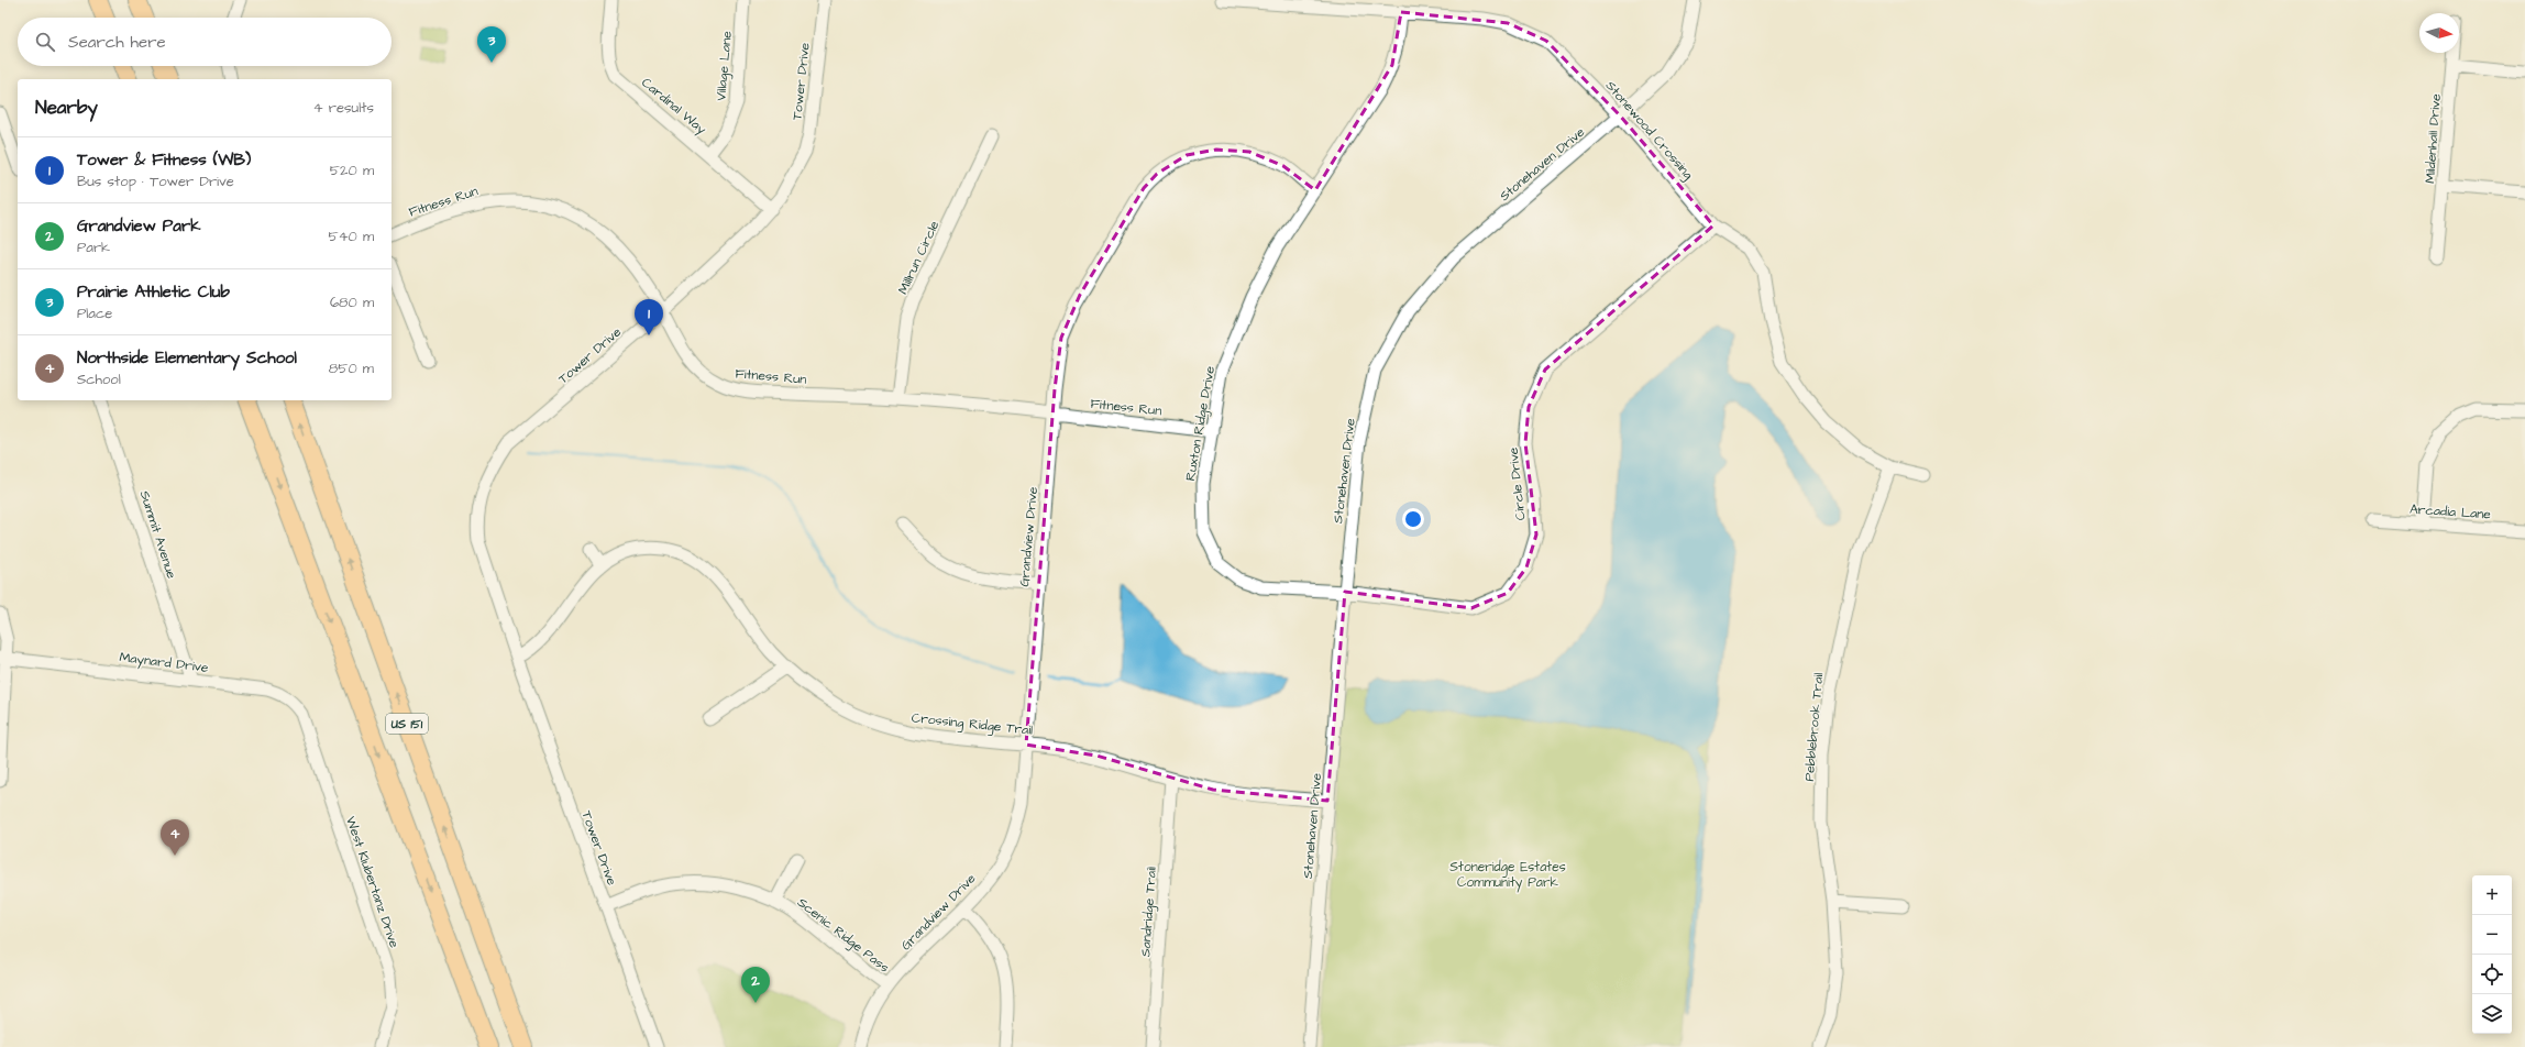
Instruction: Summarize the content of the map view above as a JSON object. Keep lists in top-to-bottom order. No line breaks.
{"streets":{"highway":["US 151"],"street":["Village Lane","Tower Drive","Cardinal Way","Stonewood Crossing","Mildenhall Drive","Stonehaven Drive","Fitness Run","Millrun Circle","Ruxton Ridge Drive","Circle Drive","Arcadia Lane","Summit Avenue","Grandview Drive","Maynard Drive","Crossing Ridge Trail","Pebblebrook Trail","West Klubertanz Drive","Sandridge Trail","Scenic Ridge Pass"]},"crossings":[["Village Lane","Cardinal Way"],["Tower Drive","Cardinal Way"],["Tower Drive","Fitness Run"],["Tower Drive","Scenic Ridge Pass"],["Stonewood Crossing","Stonehaven Drive"],["Stonewood Crossing","Ruxton Ridge Drive"],["Stonewood Crossing","Circle Drive"],["Stonewood Crossing","Pebblebrook Trail"],["Stonehaven Drive","Ruxton Ridge Drive"],["Stonehaven Drive","Circle Drive"],["Stonehaven Drive","Crossing Ridge Trail"],["Fitness Run","Millrun Circle"],["Fitness Run","Ruxton Ridge Drive"],["Fitness Run","Grandview Drive"],["Ruxton Ridge Drive","Circle Drive"],["Ruxton Ridge Drive","Grandview Drive"],["Summit Avenue","Maynard Drive"],["Grandview Drive","Crossing Ridge Trail"],["Grandview Drive","Scenic Ridge Pass"],["Maynard Drive","West Klubertanz Drive"],["Crossing Ridge Trail","Sandridge Trail"]],"parks":["Stoneridge Estates Community Park"],"north":"right","page":{"search":"Search here","pins":["3","1","4","2"],"heading":["Nearby","4 results"],"list":[{"mark":"1","name":"Tower & Fitness (WB)","note":"Bus stop · Tower Drive","value":"520 m"},{"mark":"2","name":"Grandview Park","note":"Park","value":"540 m"},{"mark":"3","name":"Prairie Athletic Club","note":"Place","value":"680 m"},{"mark":"4","name":"Northside Elementary School","note":"School","value":"850 m"}],"map_buttons":["+","−"]}}
